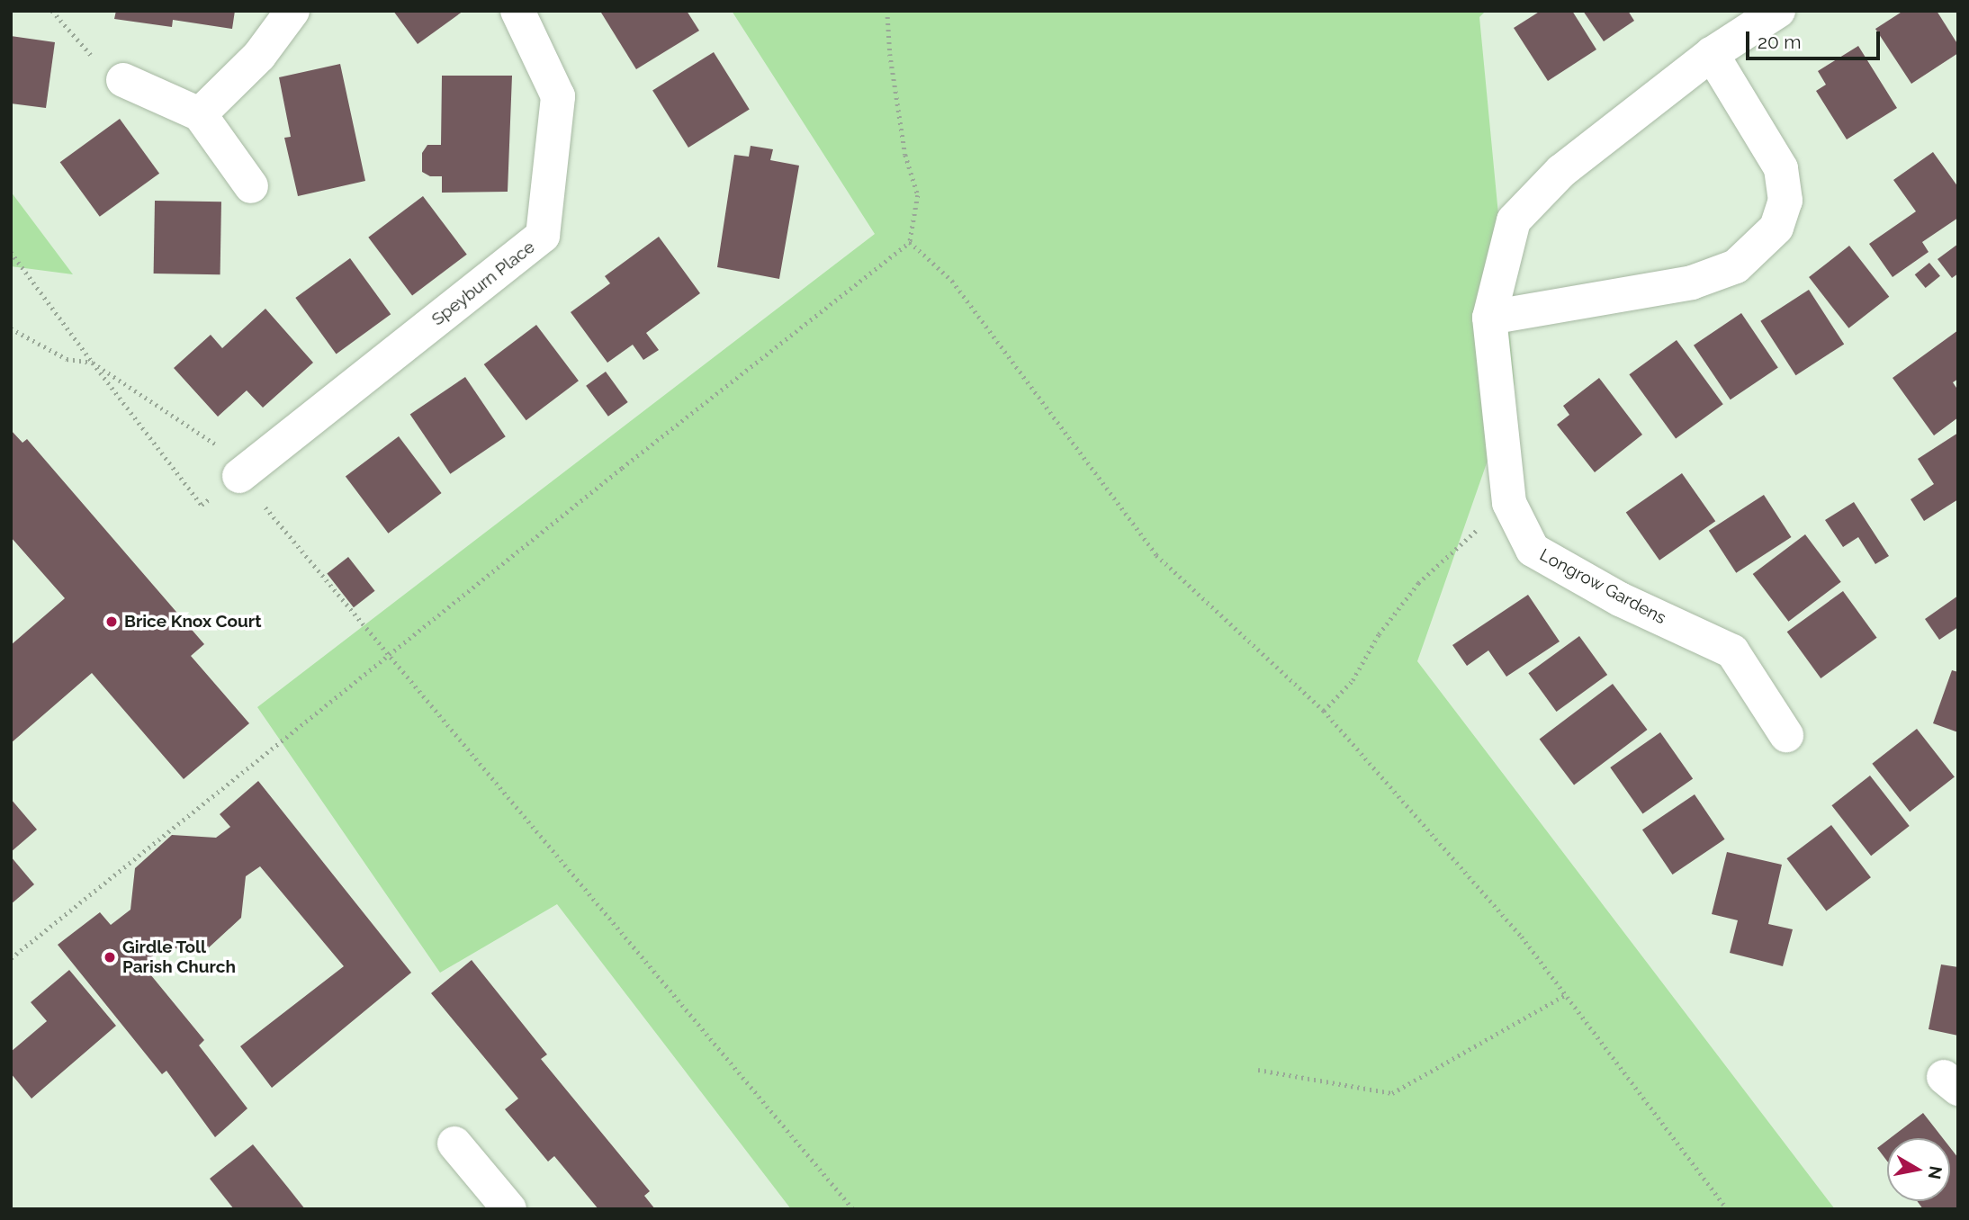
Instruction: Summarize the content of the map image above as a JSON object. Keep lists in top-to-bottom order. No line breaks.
{"streets":{"street":["Speyburn Place","Longrow Gardens"]},"places":["Brice Knox Court","Girdle Toll Parish Church"],"scale_bar":"20 m","north":"right"}
